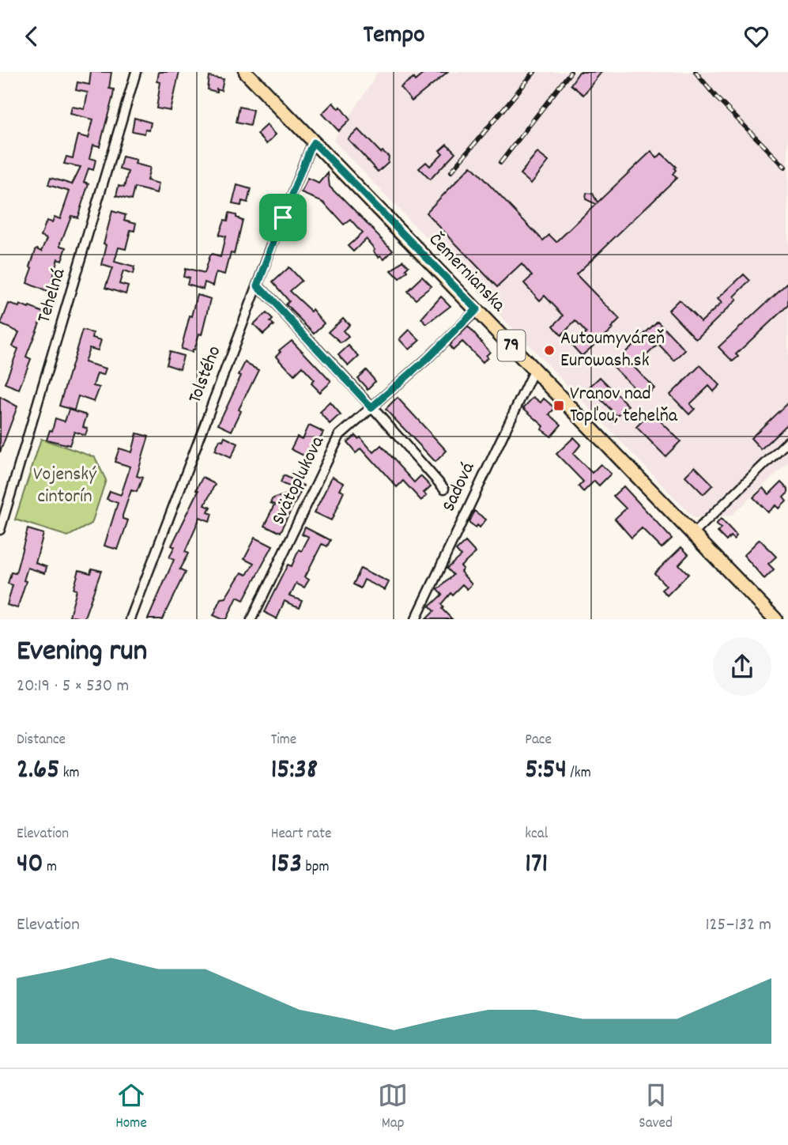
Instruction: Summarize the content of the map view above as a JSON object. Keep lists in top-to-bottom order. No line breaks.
{"streets":{"main road":["Čemernianska","79"],"street":["Tehelná","Tolstého","Svätoplukova","Sadová"]},"crossings":[["Čemernianska","Tolstého"],["Čemernianska","Svätoplukova"],["Čemernianska","Sadová"]],"parks":["Vojenský cintorín"],"places":{"other":["Autoumyváreň Eurowash.sk"],"transit":["Vranov nad Topľou, tehelňa"]},"page":{"header":"Tempo","heading":["Evening run","20:19 · 5 × 530 m"],"stats":[["Distance","2.65 km"],["Time","15:38"],["Pace","5:54 /km"],["Elevation","40 m"],["Heart rate","153 bpm"],["kcal","171"]],"chart":["Elevation","125–132 m"],"tabs":["Home","Map","Saved"]}}
